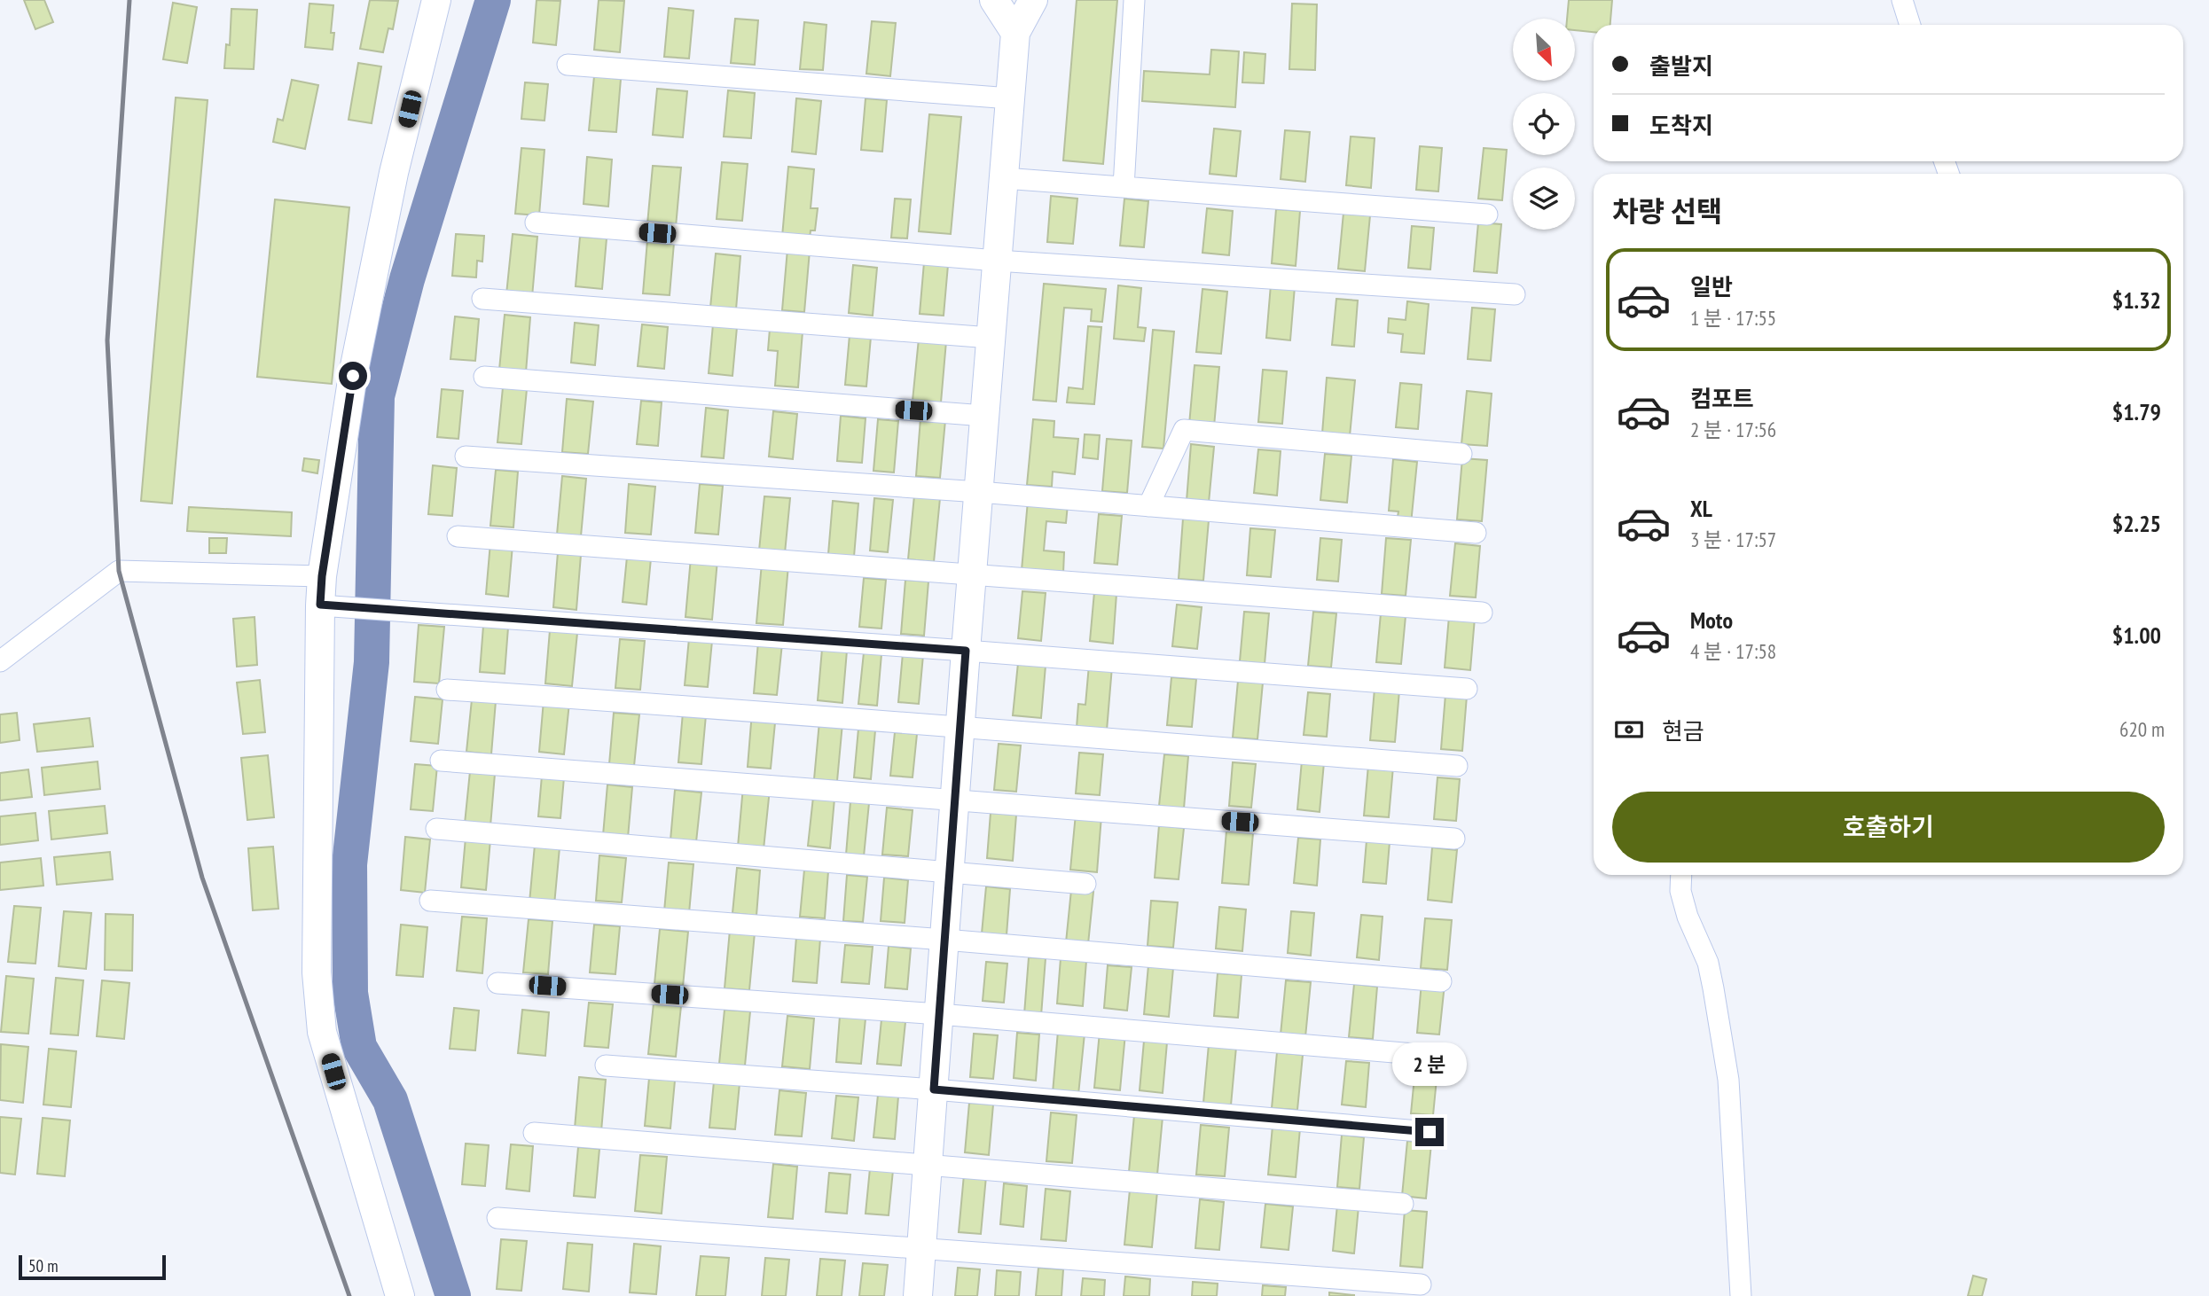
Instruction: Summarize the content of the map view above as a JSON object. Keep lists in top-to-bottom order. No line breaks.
{"scale_bar":"50 m","north":"bottom right","page":{"banner":["출발지","도착지"],"heading":"차량 선택","list":[{"name":"일반","note":"1 분 · 17:55","value":"$1.32"},{"name":"컴포트","note":"2 분 · 17:56","value":"$1.79"},{"name":"XL","note":"3 분 · 17:57","value":"$2.25"},{"name":"Moto","note":"4 분 · 17:58","value":"$1.00"}],"pay":["현금","620 m"],"buttons":"호출하기","bubble":"2 분","scale":"50 m"}}
